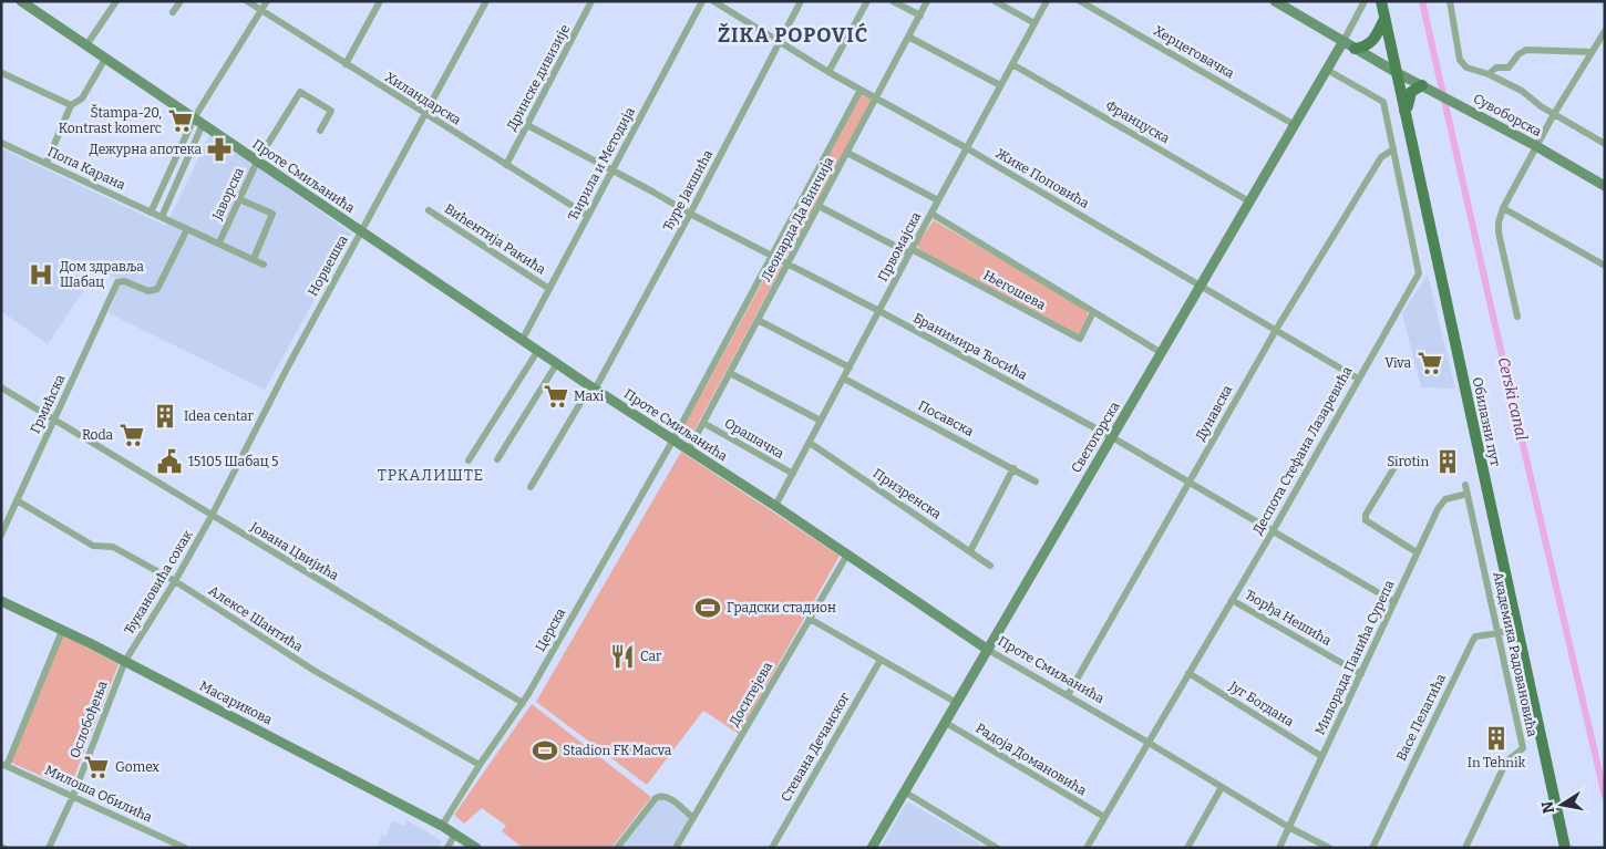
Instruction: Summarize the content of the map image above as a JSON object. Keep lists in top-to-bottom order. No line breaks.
{"streets":{"main road":["Обилазни пут"],"street":["Херцеговачка","Дринске дивизије","Хиландарска","Сувоборска","Француска","Ћирила и Методија","Попа Карана","Проте Смиљанића","Жике Поповића","Ђуре Јакшића","Јаворска","Леонарда Да Винчија","Вићентија Ракића","Првомајска","Норвешка","Његошева","Бранимира Ћосића","Грмићска","Дунавска","Посавска","Светогорска","Орашачка","Деспота Стефана Лазаревића","Призренска","Јована Цвијића","Ђукановића сокак","Ђорђа Нешића","Алексе Шантића","Церска","Академика Радовановића","Милорада Панића Сурепа","Доситејева","Масарикова","Југ Богдана","Васе Пелагића","Ослобођења","Стевана Дечанског","Радоја Домановића","Милоша Обилића"]},"crossings":[["Херцеговачка","Светогорска"],["Дринске дивизије","Хиландарска"],["Дринске дивизије","Бранимира Ћосића"],["Хиландарска","Ћирила и Методија"],["Хиландарска","Норвешка"],["Сувоборска","Обилазни пут"],["Сувоборска","Светогорска"],["Француска","Првомајска"],["Француска","Светогорска"],["Ћирила и Методија","Проте Смиљанића"],["Ћирила и Методија","Вићентија Ракића"],["Ћирила и Методија","Бранимира Ћосића"],["Попа Карана","Јаворска"],["Попа Карана","Грмићска"],["Проте Смиљанића","Ђуре Јакшића"],["Проте Смиљанића","Јаворска"],["Проте Смиљанића","Леонарда Да Винчија"],["Проте Смиљанића","Првомајска"],["Проте Смиљанића","Норвешка"],["Проте Смиљанића","Дунавска"],["Проте Смиљанића","Светогорска"],["Проте Смиљанића","Деспота Стефана Лазаревића"],["Проте Смиљанића","Церска"],["Проте Смиљанића","Милорада Панића Сурепа"],["Проте Смиљанића","Доситејева"],["Жике Поповића","Ђуре Јакшића"],["Жике Поповића","Леонарда Да Винчија"],["Жике Поповића","Првомајска"],["Жике Поповића","Дунавска"],["Жике Поповића","Светогорска"],["Жике Поповића","Деспота Стефана Лазаревића"],["Ђуре Јакшића","Бранимира Ћосића"],["Леонарда Да Винчија","Бранимира Ћосића"],["Леонарда Да Винчија","Орашачка"],["Леонарда Да Винчија","Церска"],["Првомајска","Његошева"],["Првомајска","Бранимира Ћосића"],["Првомајска","Посавска"],["Првомајска","Орашачка"],["Првомајска","Призренска"],["Норвешка","Јована Цвијића"],["Норвешка","Ђукановића сокак"],["Његошева","Светогорска"],["Бранимира Ћосића","Дунавска"],["Бранимира Ћосића","Светогорска"],["Бранимира Ћосића","Деспота Стефана Лазаревића"],["Бранимира Ћосића","Милорада Панића Сурепа"],["Грмићска","Јована Цвијића"],["Грмићска","Алексе Шантића"],["Дунавска","Деспота Стефана Лазаревића"],["Обилазни пут","Васе Пелагића"],["Светогорска","Деспота Стефана Лазаревића"],["Светогорска","Радоја Домановића"],["Деспота Стефана Лазаревића","Ђорђа Нешића"],["Деспота Стефана Лазаревића","Југ Богдана"],["Деспота Стефана Лазаревића","Радоја Домановића"],["Јована Цвијића","Ђукановића сокак"],["Јована Цвијића","Церска"],["Ђукановића сокак","Алексе Шантића"],["Ђукановића сокак","Масарикова"],["Ђукановића сокак","Ослобођења"],["Ђорђа Нешића","Милорада Панића Сурепа"],["Алексе Шантића","Церска"],["Церска","Масарикова"],["Академика Радовановића","Милорада Панића Сурепа"],["Академика Радовановића","Васе Пелагића"],["Милорада Панића Сурепа","Југ Богдана"],["Масарикова","Ослобођења"],["Ослобођења","Милоша Обилића"]],"districts":["ŽIKA POPOVIĆ","ТРКАЛИШТЕ"],"water":["Cerski canal"],"places":{"supermarket":["Štampa-20, Kontrast komerc","Viva","Maxi","Roda","Gomex"],"pharmacy":["Дежурна апотека"],"hospital":["Дом здравља Шабац"],"building":["Idea centar","Sirotin","In Tehnik"],"public building":["15105 Шабац 5"],"sports":["Градски стадион","Stadion FK Macva"],"restaurant":["Car"]},"north":"left"}
